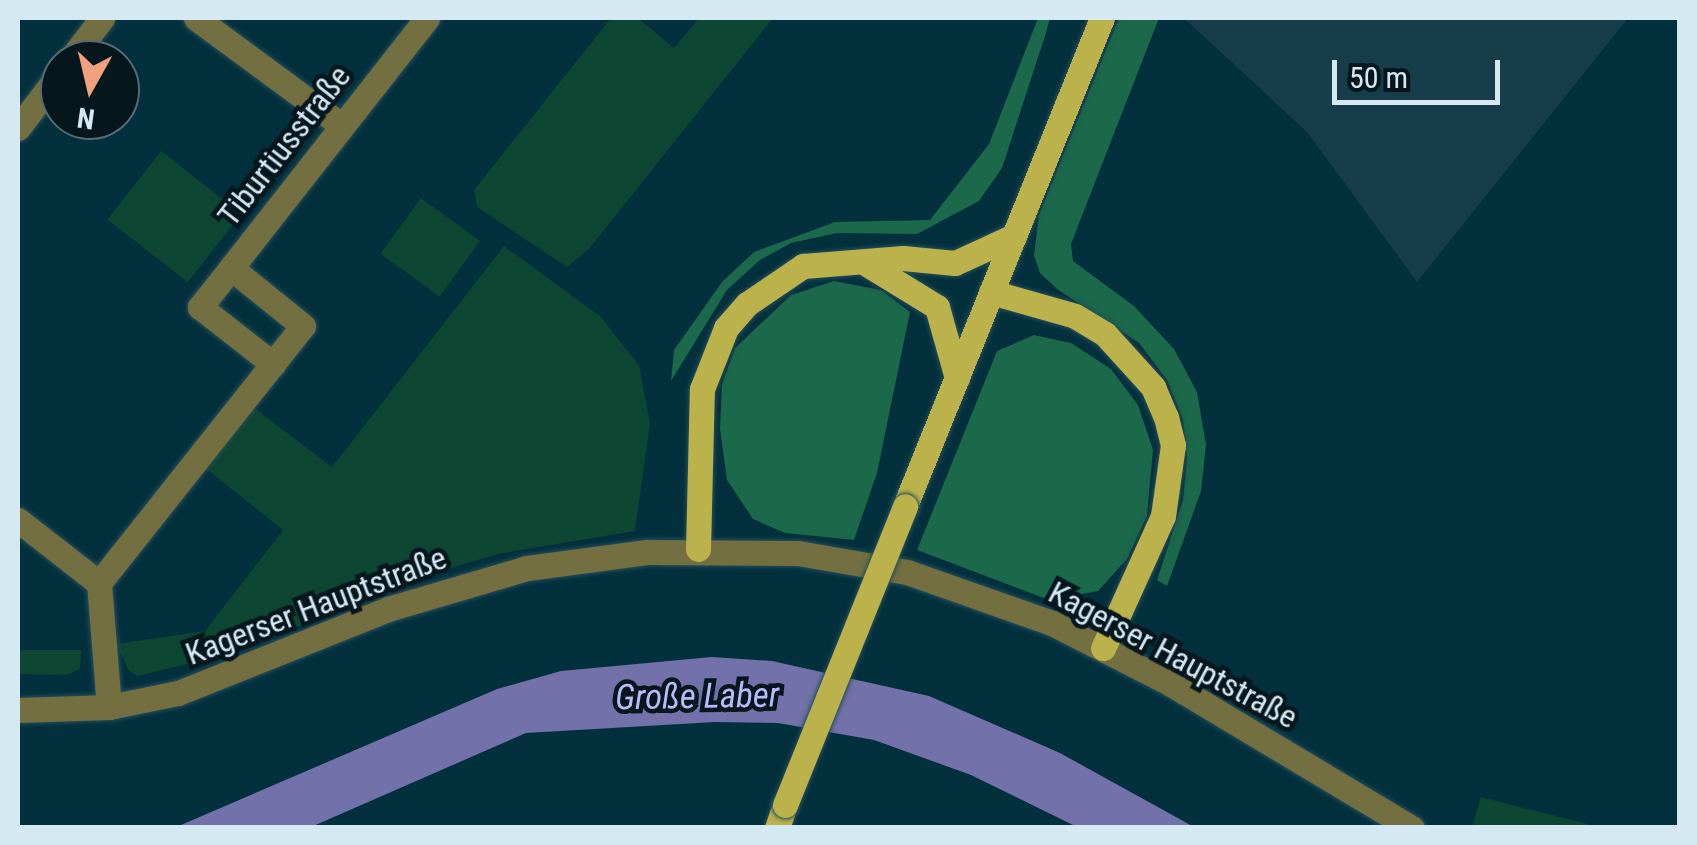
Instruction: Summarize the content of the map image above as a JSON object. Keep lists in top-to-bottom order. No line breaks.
{"streets":{"street":["Tiburtiusstraße","Kagerser Hauptstraße"]},"water":["Große Laber"],"scale_bar":"50 m","north":"bottom"}
